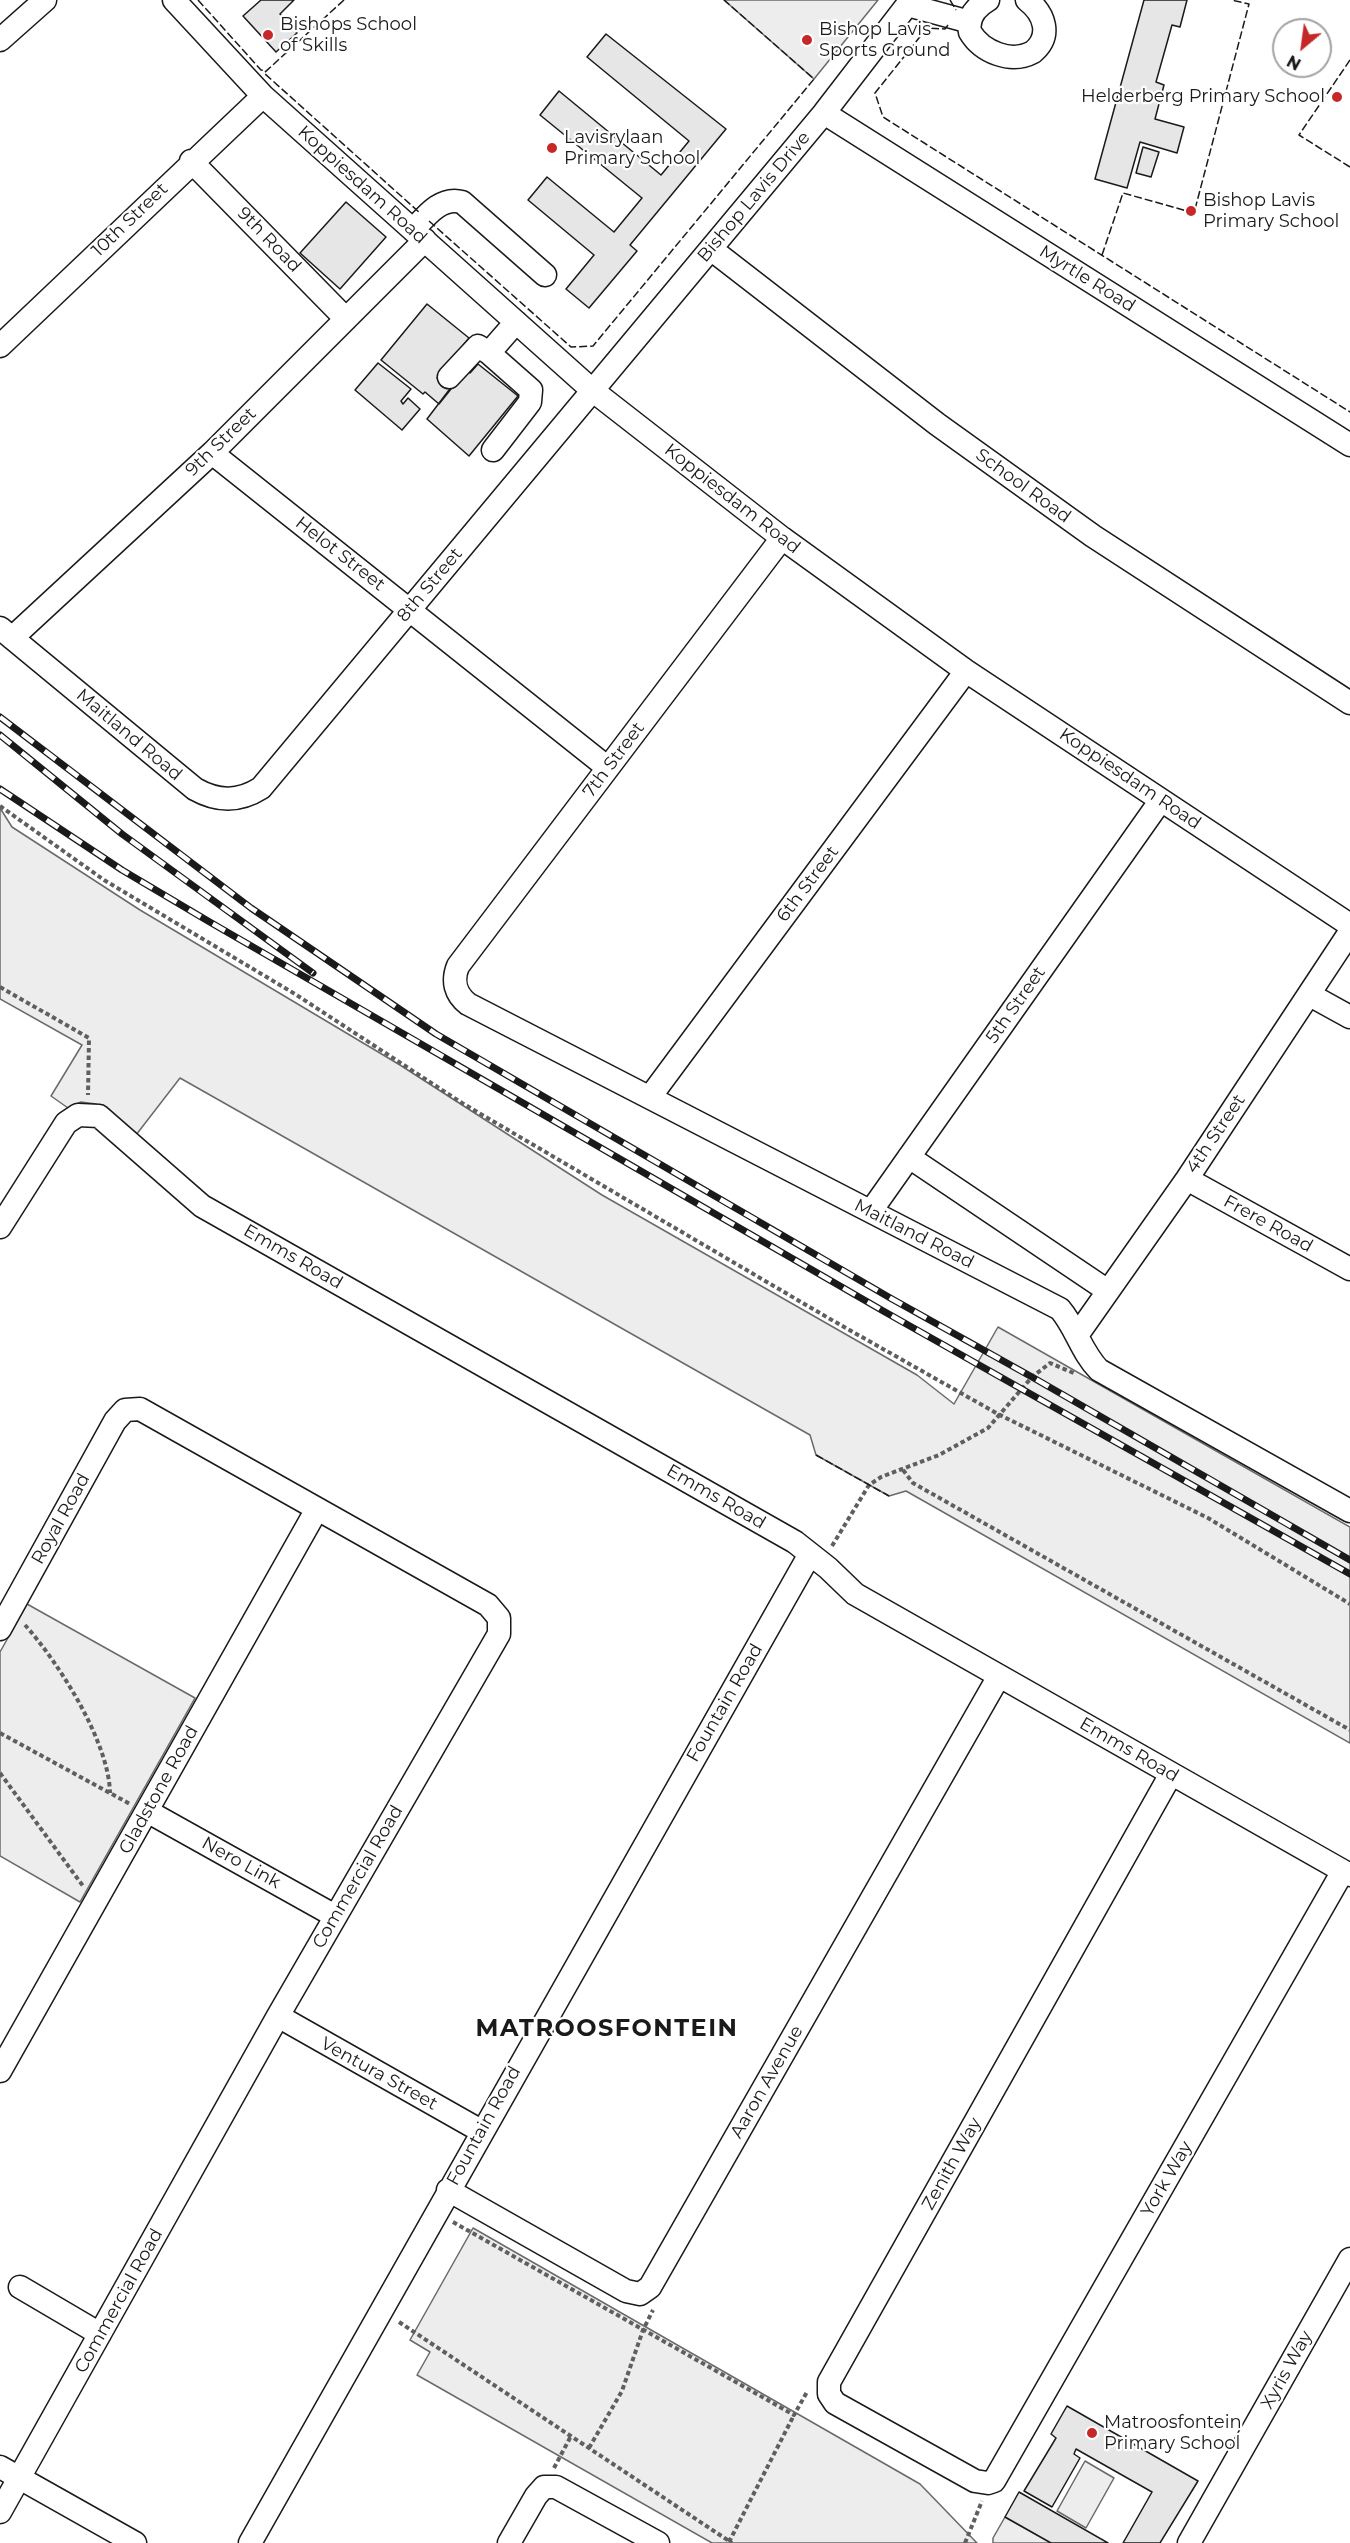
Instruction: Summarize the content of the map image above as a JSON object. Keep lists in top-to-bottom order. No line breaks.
{"streets":{"street":["Koppiesdam Road","Bishop Lavis Drive","10th Street","9th Road","Myrtle Road","9th Street","School Road","Helot Street","8th Street","Maitland Road","7th Street","6th Street","5th Street","4th Street","Frere Road","Emms Road","Royal Road","Fountain Road","Gladstone Road","Nero Link","Commercial Road","Ventura Street","Aaron Avenue","Zenith Way","York Way","Xyris Way"]},"crossings":[["Koppiesdam Road","Bishop Lavis Drive"],["Koppiesdam Road","10th Street"],["Koppiesdam Road","9th Street"],["Koppiesdam Road","8th Street"],["Koppiesdam Road","7th Street"],["Koppiesdam Road","6th Street"],["Koppiesdam Road","5th Street"],["Bishop Lavis Drive","Myrtle Road"],["Bishop Lavis Drive","School Road"],["Bishop Lavis Drive","8th Street"],["10th Street","9th Road"],["9th Road","9th Street"],["9th Street","Helot Street"],["9th Street","Maitland Road"],["Helot Street","8th Street"],["Helot Street","7th Street"],["8th Street","Maitland Road"],["Maitland Road","7th Street"],["Maitland Road","6th Street"],["Maitland Road","5th Street"],["Maitland Road","4th Street"],["4th Street","Frere Road"],["Emms Road","Fountain Road"],["Emms Road","Aaron Avenue"],["Emms Road","Zenith Way"],["Emms Road","York Way"],["Royal Road","Commercial Road"],["Fountain Road","Ventura Street"],["Fountain Road","Aaron Avenue"],["Gladstone Road","Nero Link"],["Gladstone Road","Commercial Road"],["Nero Link","Commercial Road"],["Commercial Road","Ventura Street"],["Zenith Way","York Way"]],"districts":["MATROOSFONTEIN"],"places":["Bishops School of Skills","Bishop Lavis Sports Ground","Helderberg Primary School","Lavisrylaan Primary School","Bishop Lavis Primary School","Matroosfontein Primary School"],"north":"bottom left"}
